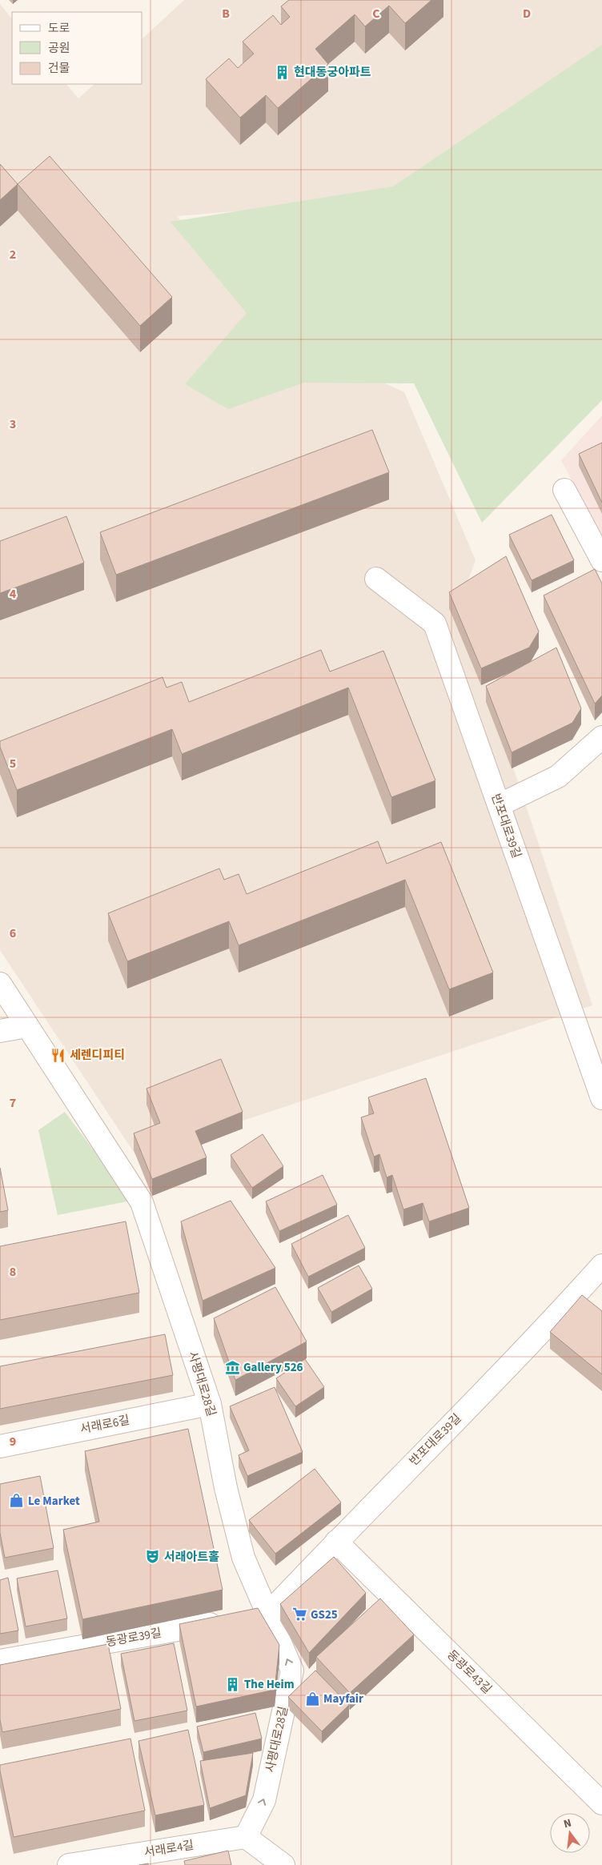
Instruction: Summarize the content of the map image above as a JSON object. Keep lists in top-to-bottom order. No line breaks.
{"streets":{"street":["반포대로39길","사평대로28길","서래로6길","동광로39길","동광로43길","서래로4길"]},"crossings":[["반포대로39길","사평대로28길"],["반포대로39길","동광로39길"],["반포대로39길","동광로43길"],["사평대로28길","서래로6길"],["사평대로28길","동광로39길"],["사평대로28길","서래로4길"]],"places":{"building":["현대동궁아파트","The Heim"],"restaurant":["세렌디피티"],"museum":["Gallery 526"],"shop":["Le Market","Mayfair"],"theatre":["서래아트홀"],"supermarket":["GS25"]},"legend":["도로","공원","건물"],"north":"top","grid":{"columns":["B","C","D"],"rows":["2","3","4","5","6","7","8","9"]}}
